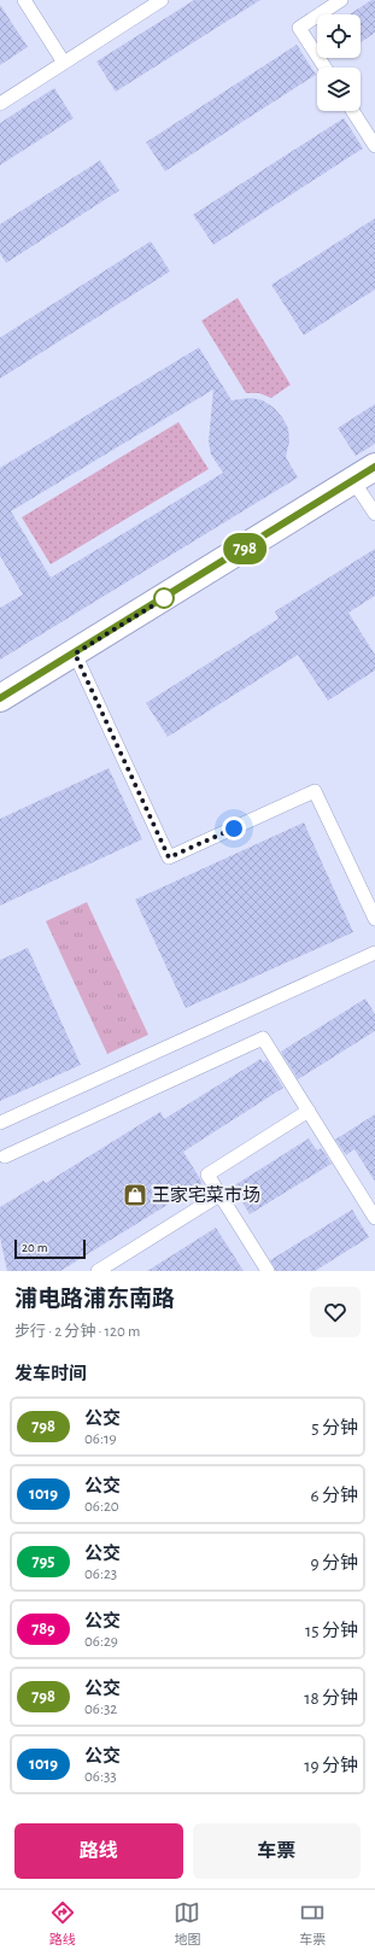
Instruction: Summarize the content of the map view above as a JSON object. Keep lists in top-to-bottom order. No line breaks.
{"places":{"shop":["王家宅菜市场"]},"lines":["bus line 798"],"scale_bar":"20 m","page":{"on_map":"798","scale":"20 m","heading":[["浦电路浦东南路","步行 · 2 分钟 · 120 m"],"发车时间"],"list":[{"mark":"798","name":"公交","note":"06:19","value":"5 分钟"},{"mark":"1019","name":"公交","note":"06:20","value":"6 分钟"},{"mark":"795","name":"公交","note":"06:23","value":"9 分钟"},{"mark":"789","name":"公交","note":"06:29","value":"15 分钟"},{"mark":"798","name":"公交","note":"06:32","value":"18 分钟"},{"mark":"1019","name":"公交","note":"06:33","value":"19 分钟"}],"buttons":["路线","车票"],"tabs":["路线","地图","车票"]}}
